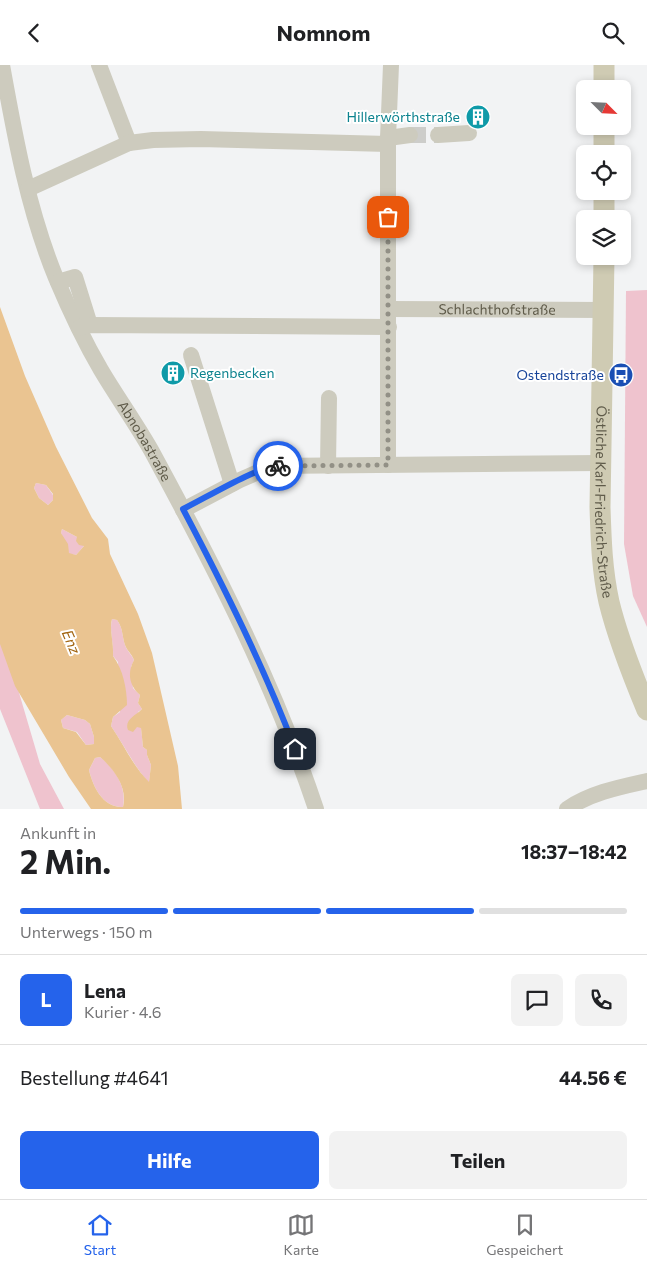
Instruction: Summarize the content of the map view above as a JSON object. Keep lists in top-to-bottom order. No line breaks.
{"streets":{"main road":["Östliche Karl-Friedrich-Straße"],"street":["Schlachthofstraße","Abnobastraße"]},"crossings":[["Schlachthofstraße","Östliche Karl-Friedrich-Straße"]],"water":["Enz"],"places":{"building":["Hillerwörthstraße","Regenbecken"],"bus stop":["Ostendstraße"]},"north":"bottom right","page":{"header":"Nomnom","heading":["2 Min.","Ankunft in","18:37–18:42"],"panel":["Lena","Kurier · 4.6","Bestellung #4641","44.56 €"],"bar":"Unterwegs · 150 m","round":"L","buttons":["Hilfe","Teilen"],"tabs":["Start","Karte","Gespeichert"]}}
